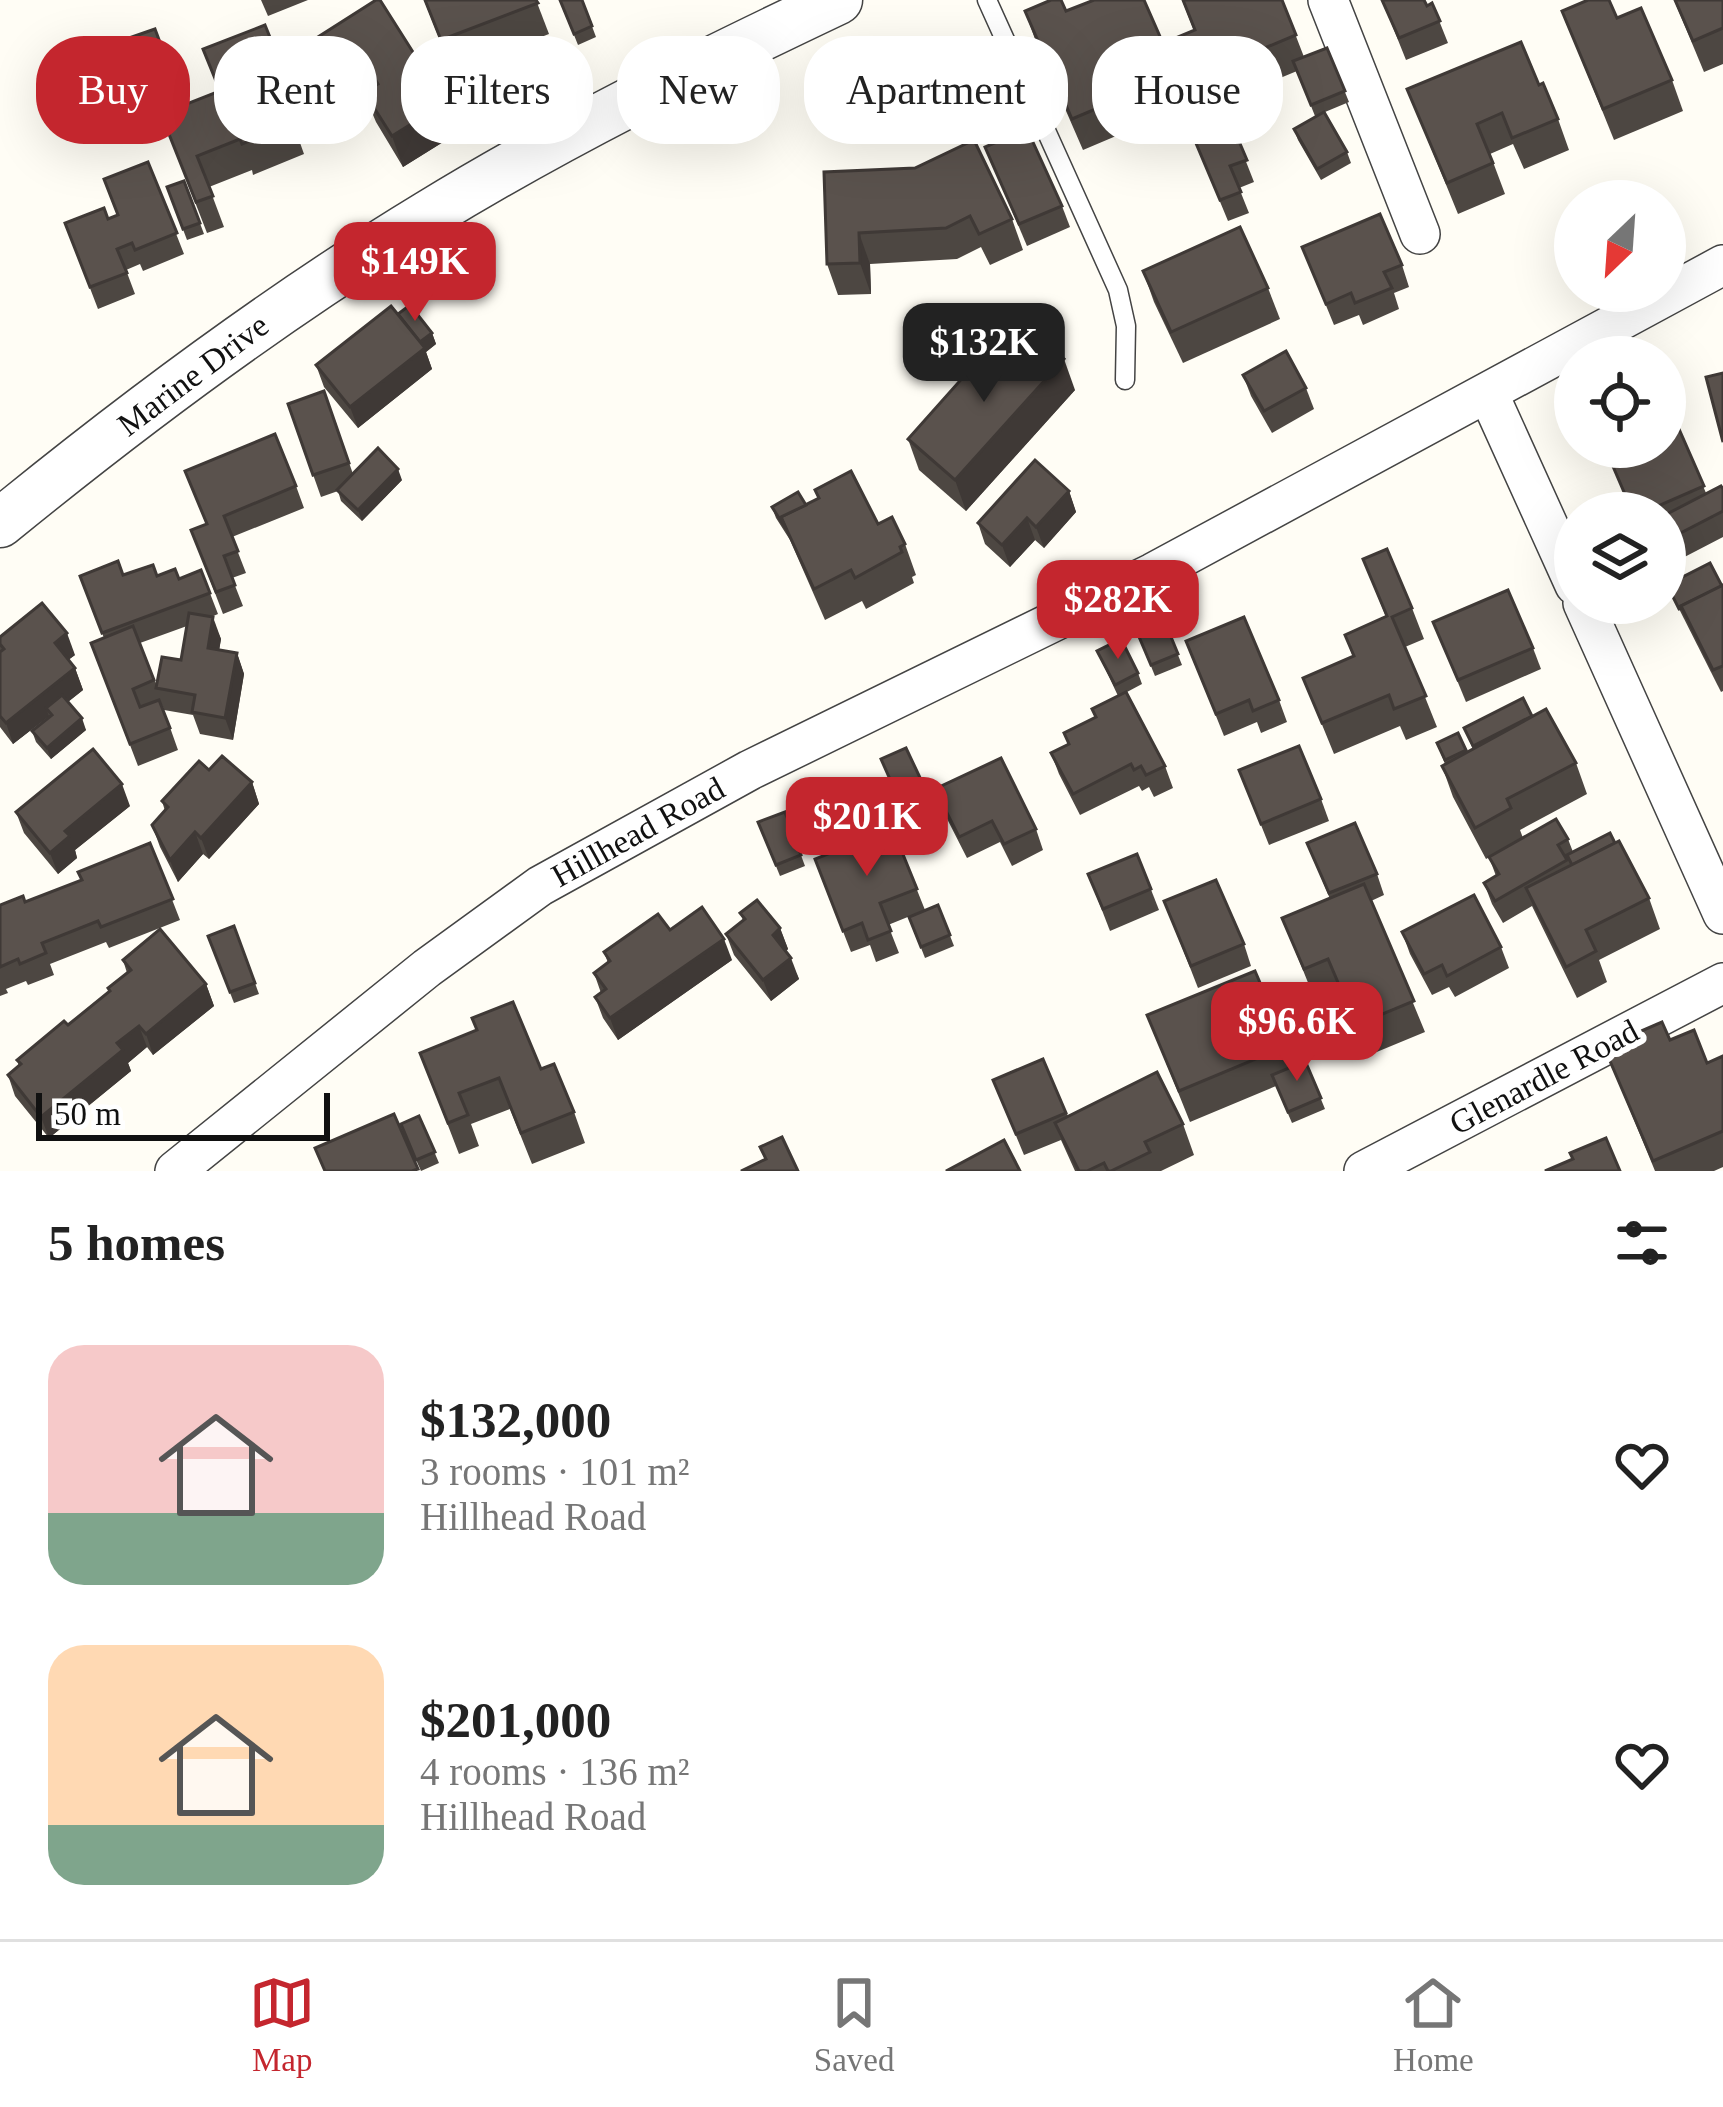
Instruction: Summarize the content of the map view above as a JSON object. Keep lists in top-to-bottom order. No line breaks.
{"streets":{"street":["Marine Drive","Hillhead Road","Glenardle Road"]},"scale_bar":"50 m","north":"bottom left","page":{"chip":["Buy","Rent","Filters","New","Apartment","House"],"price":["$149K","$132K","$282K","$201K","$96.6K"],"scale":"50 m","heading":"5 homes","list":[{"name":"$132,000","note":"3 rooms · 101 m² · Hillhead Road"},{"name":"$201,000","note":"4 rooms · 136 m² · Hillhead Road"}],"tabs":["Map","Saved","Home"]}}
